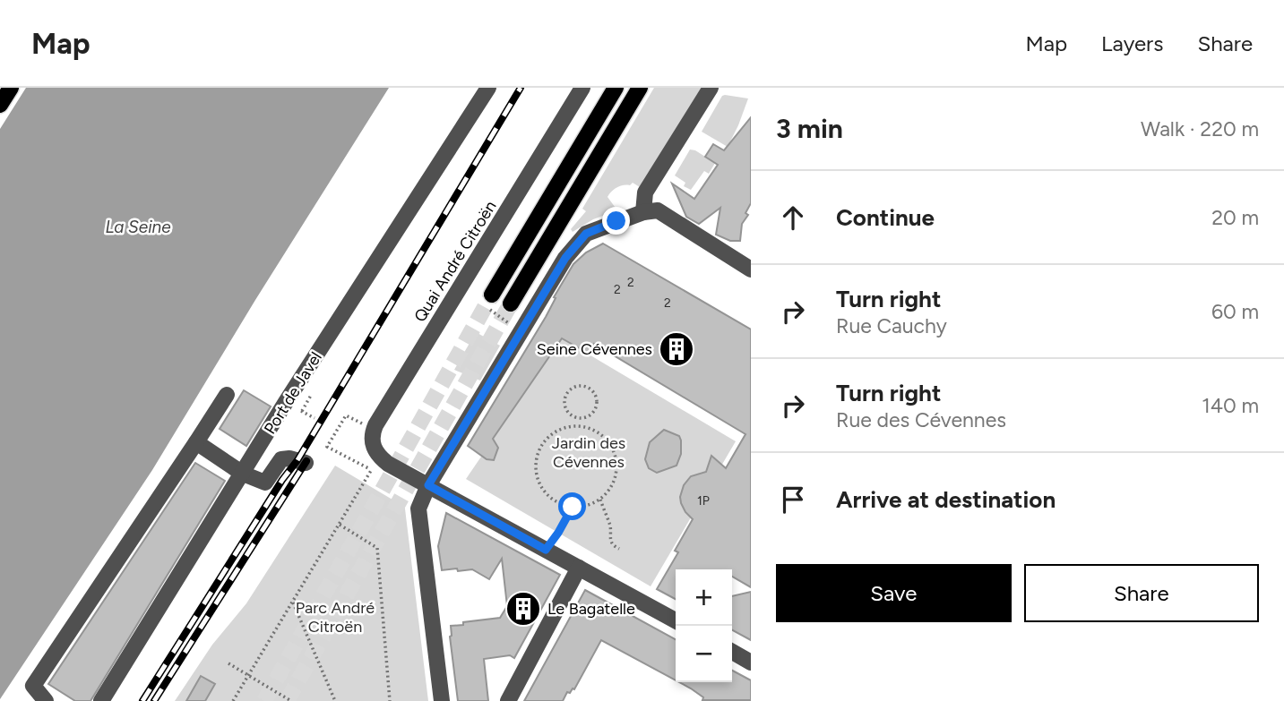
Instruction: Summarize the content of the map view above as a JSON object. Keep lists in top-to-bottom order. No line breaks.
{"streets":{"street":["Quai André Citroën","Port de Javel"]},"water":["La Seine"],"parks":["Jardin des Cévennes","Parc André Citroën"],"places":{"building":["Seine Cévennes","Le Bagatelle"]},"house_numbers":["2","2","2","1P"],"page":{"header":"Map","nav":["Map","Layers","Share"],"heading":["3 min","Walk · 220 m"],"list":[["Continue","20 m"],["Turn right","Rue Cauchy","60 m"],["Turn right","Rue des Cévennes","140 m"],"Arrive at destination"],"buttons":["Save","Share"],"map_buttons":["+","−"]}}
